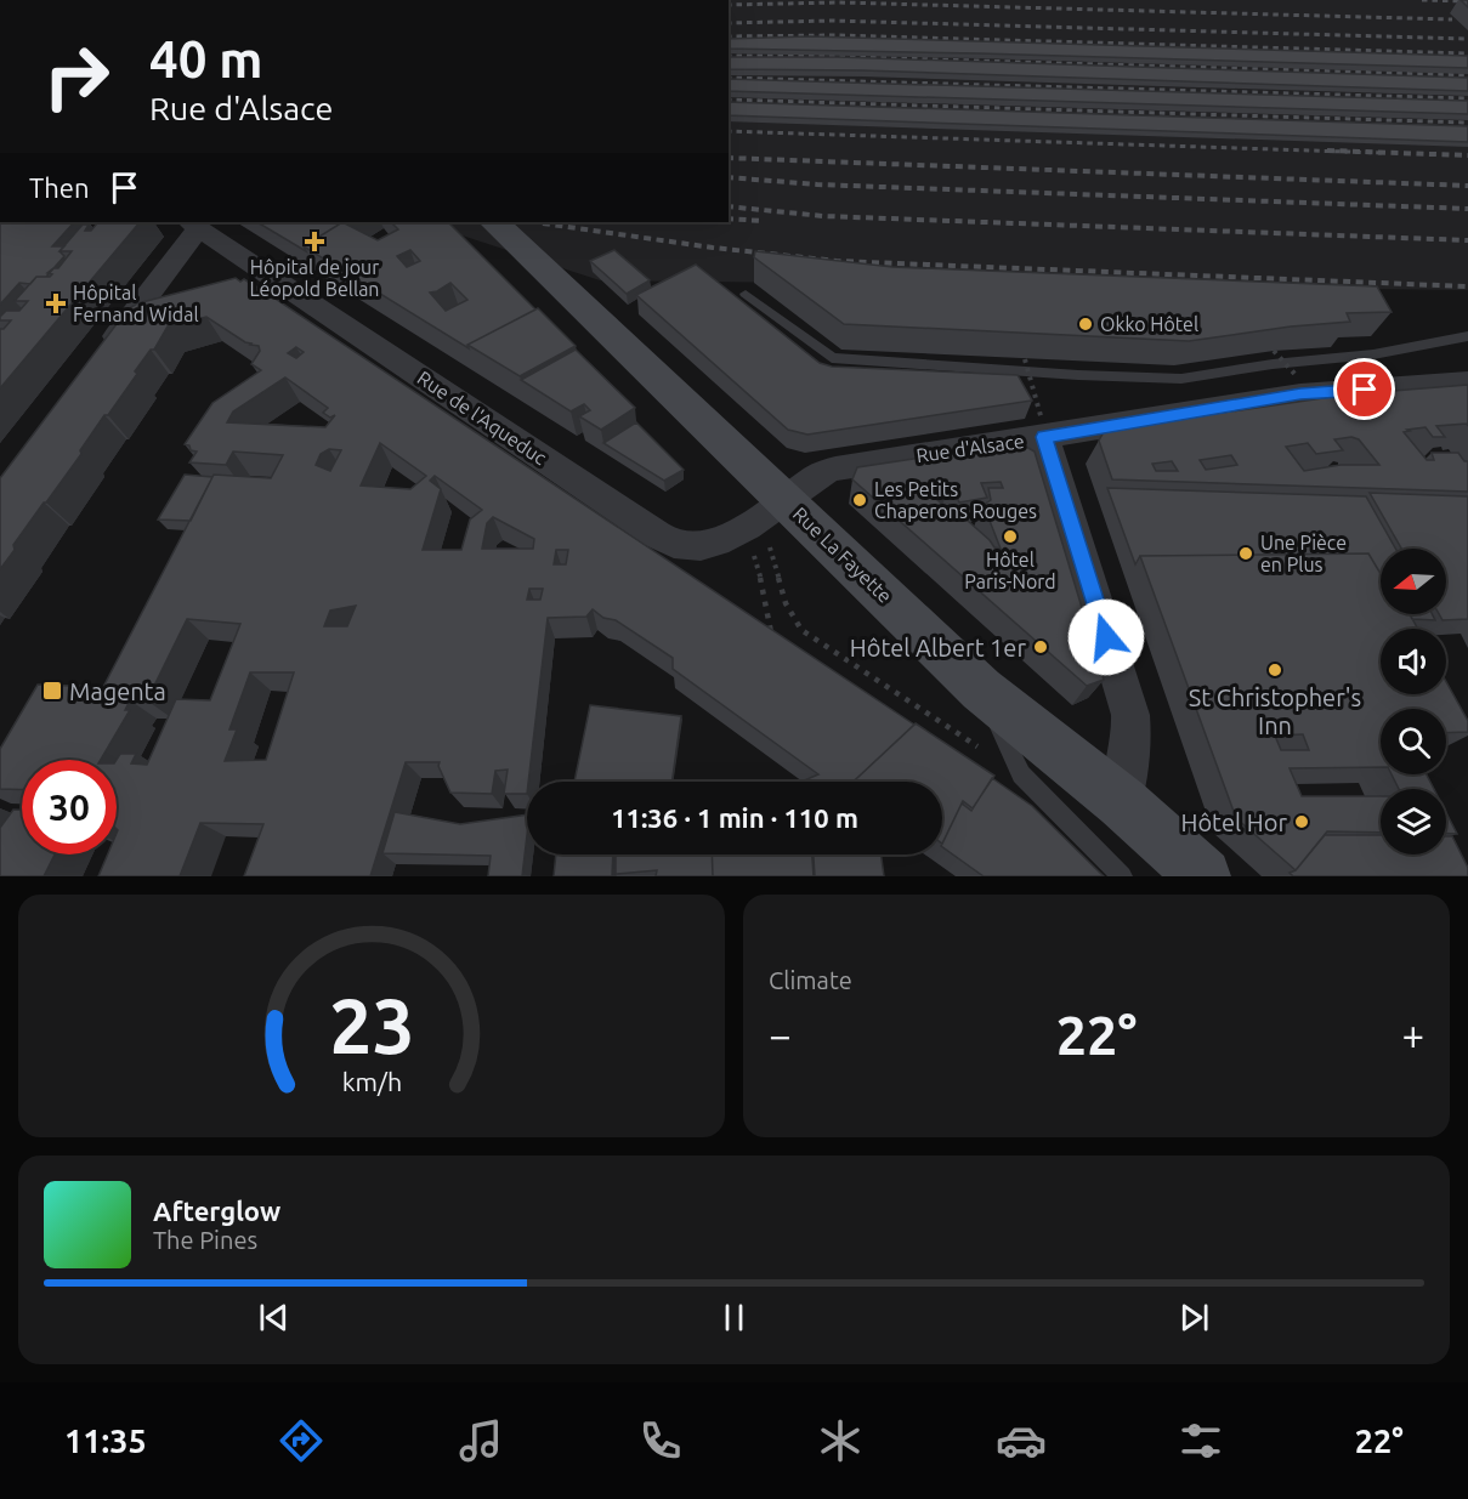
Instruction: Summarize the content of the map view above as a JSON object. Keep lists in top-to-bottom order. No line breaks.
{"streets":{"main road":["Rue La Fayette"],"street":["Rue de l'Aqueduc","Rue d'Alsace"]},"crossings":[["Rue de l'Aqueduc","Rue d'Alsace"],["Rue de l'Aqueduc","Rue La Fayette"],["Rue d'Alsace","Rue La Fayette"]],"places":{"health":["Hôpital de jour Léopold Bellan","Hôpital Fernand Widal"],"other":["Okko Hôtel","Les Petits Chaperons Rouges","Hôtel Paris-Nord","Une Pièce en Plus","Hôtel Albert 1er","St Christopher's Inn","Hôtel Hor"],"transit":["Magenta"]},"north":"left","page":{"turn":["40 m","Rue d'Alsace"],"then":"Then","limit":"30","trip":"11:36 · 1 min · 110 m","tile":"Climate","heat":["−","22°","+"],"song":["Afterglow","The Pines"],"tabs":["11:35","22°"],"gauge":["23","km/h"]}}
